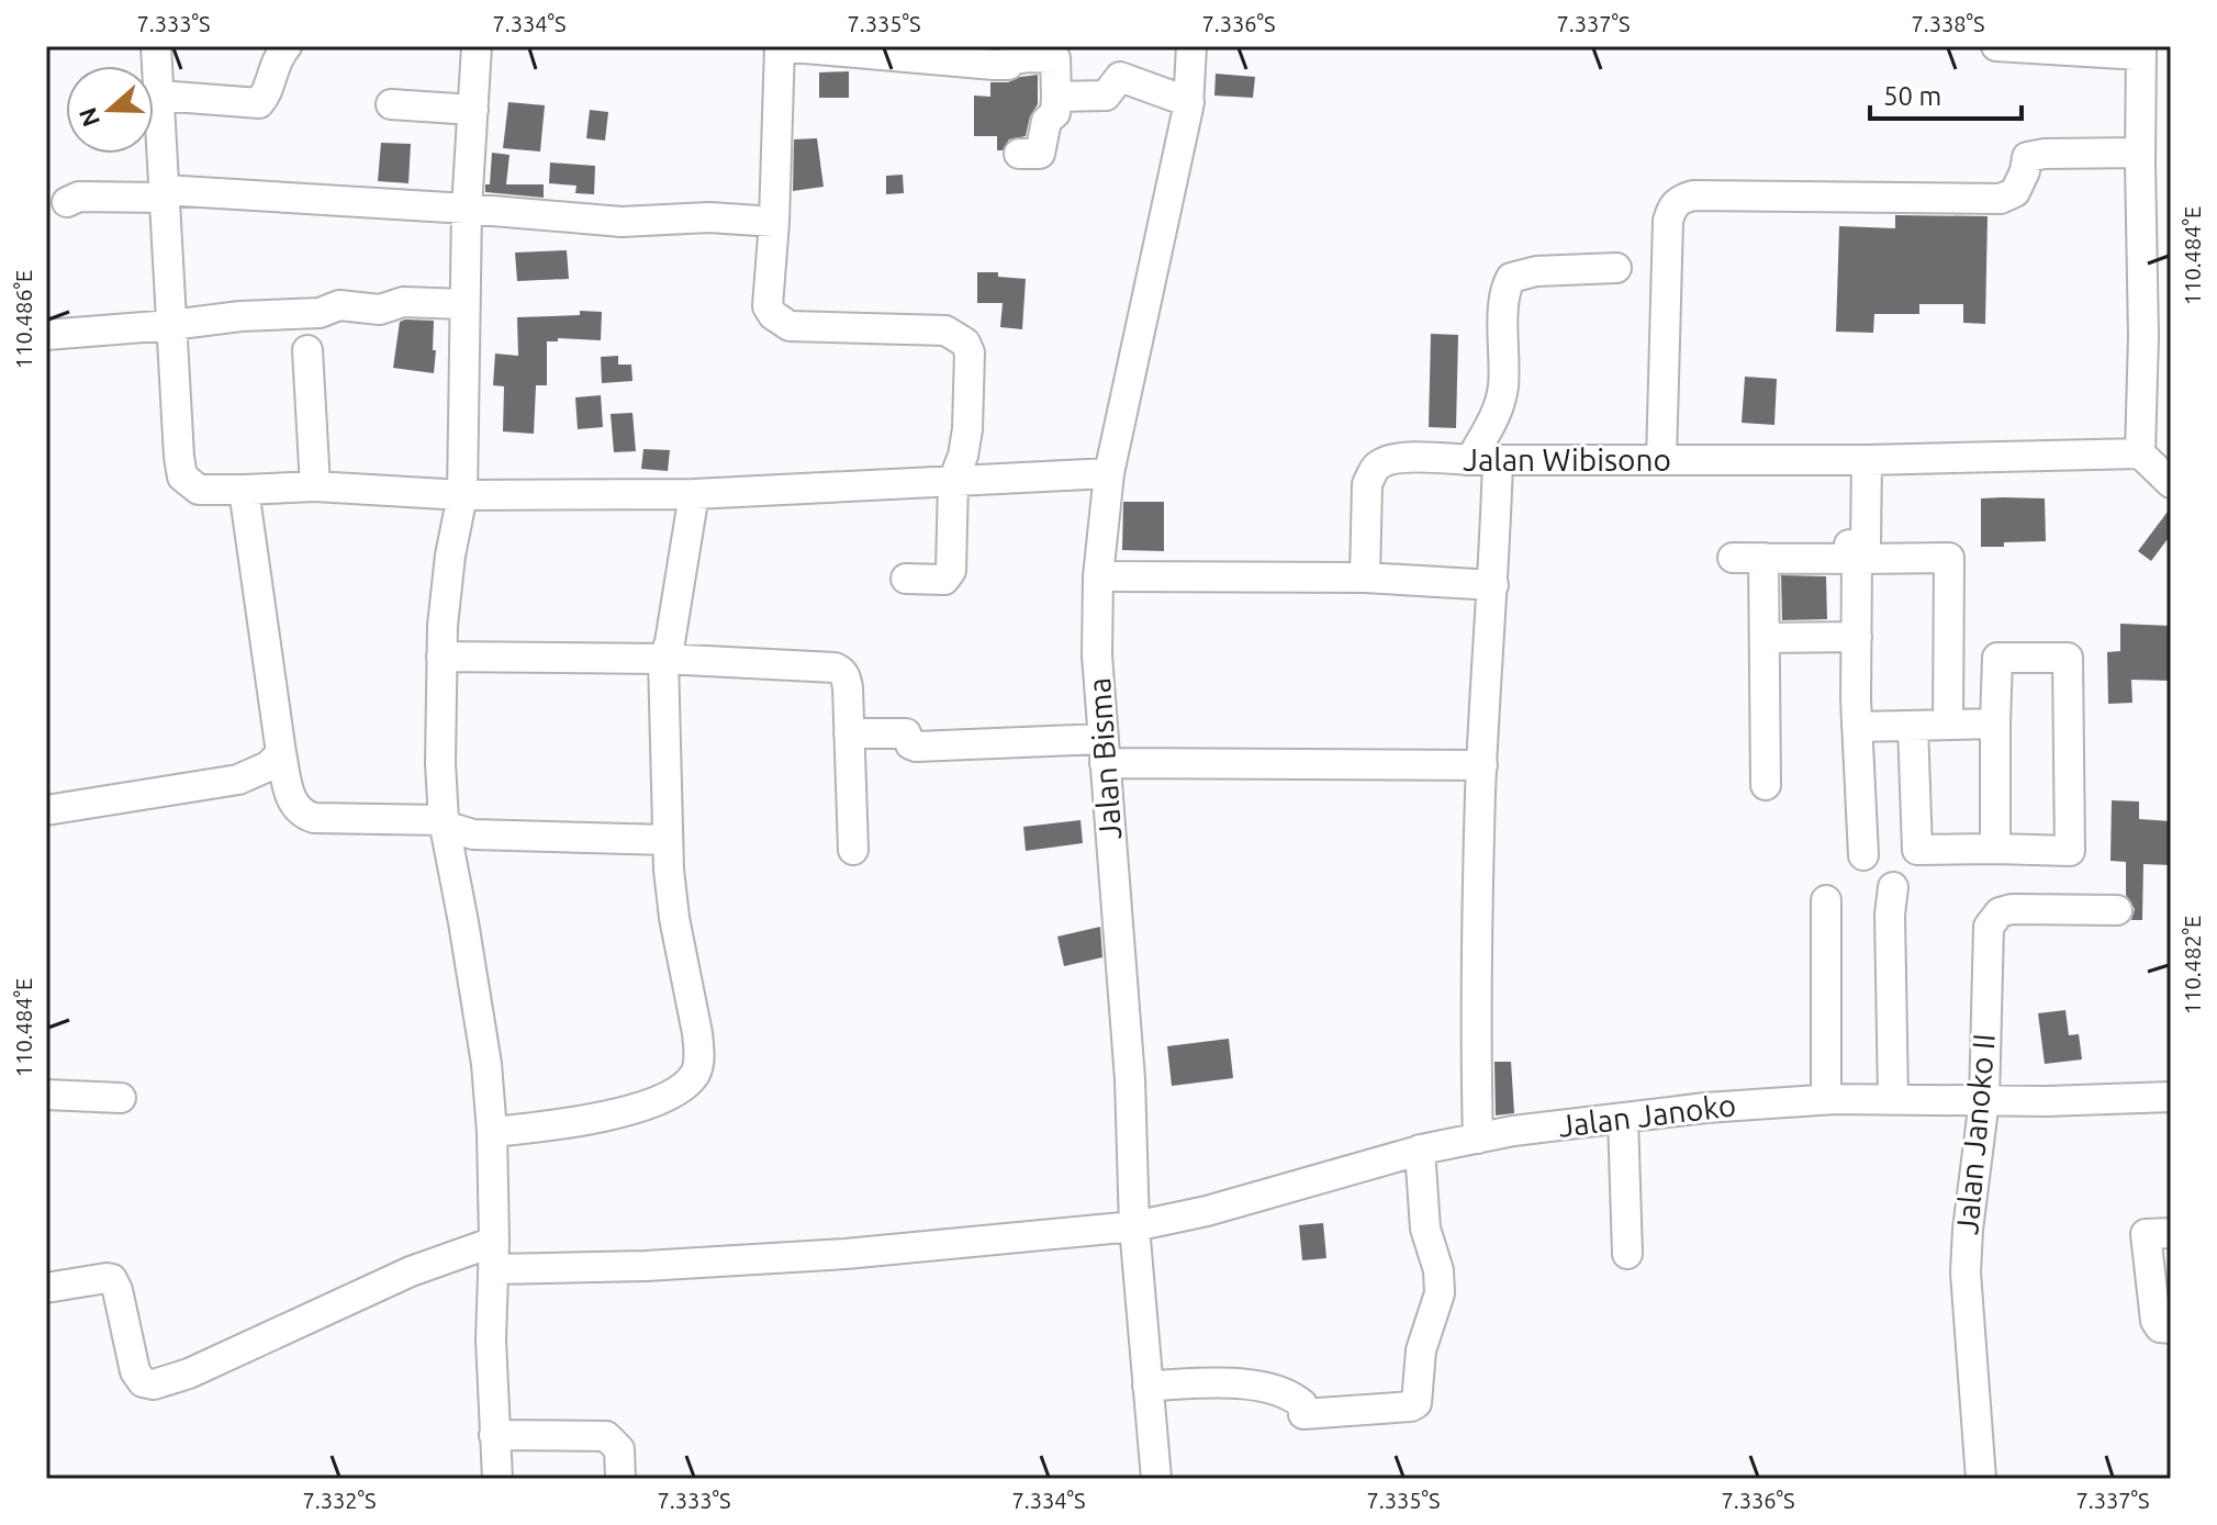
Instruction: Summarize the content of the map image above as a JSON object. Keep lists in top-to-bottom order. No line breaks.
{"streets":{"street":["Jalan Wibisono","Jalan Bisma","Jalan Janoko","Jalan Janoko II"]},"crossings":[["Jalan Bisma","Jalan Janoko"],["Jalan Janoko","Jalan Janoko II"]],"scale_bar":"50 m","north":"left","coordinates":["7.333°S","7.334°S","7.335°S","7.336°S","7.337°S","7.338°S","110.484°E","110.486°E","110.482°E","7.332°S"]}
